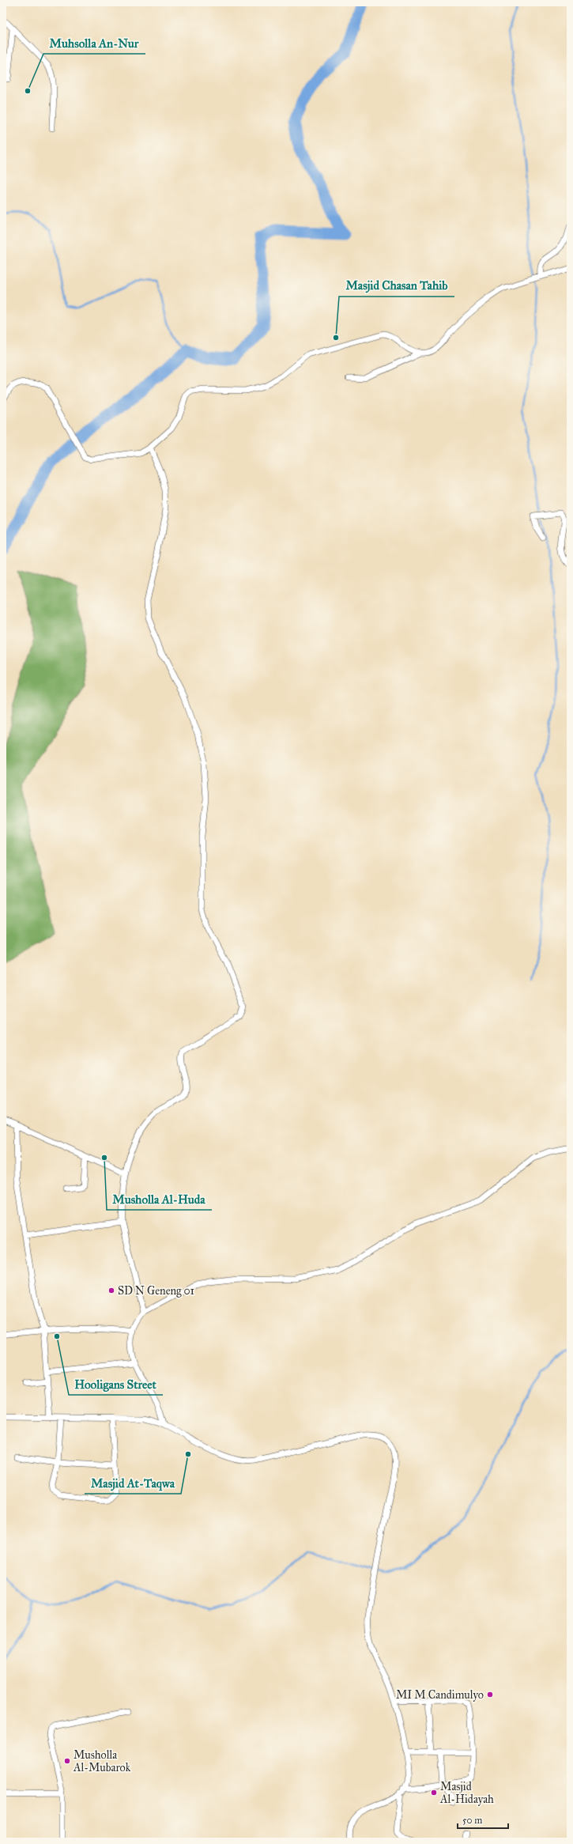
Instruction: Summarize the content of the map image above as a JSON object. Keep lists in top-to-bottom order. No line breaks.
{"places":["Muhsolla An-Nur","Masjid Chasan Tahib","Musholla Al-Huda","SD N Geneng 01","Hooligans Street","Masjid At-Taqwa","MI M Candimulyo","Musholla Al-Mubarok","Masjid Al-Hidayah"],"scale_bar":"50 m"}
